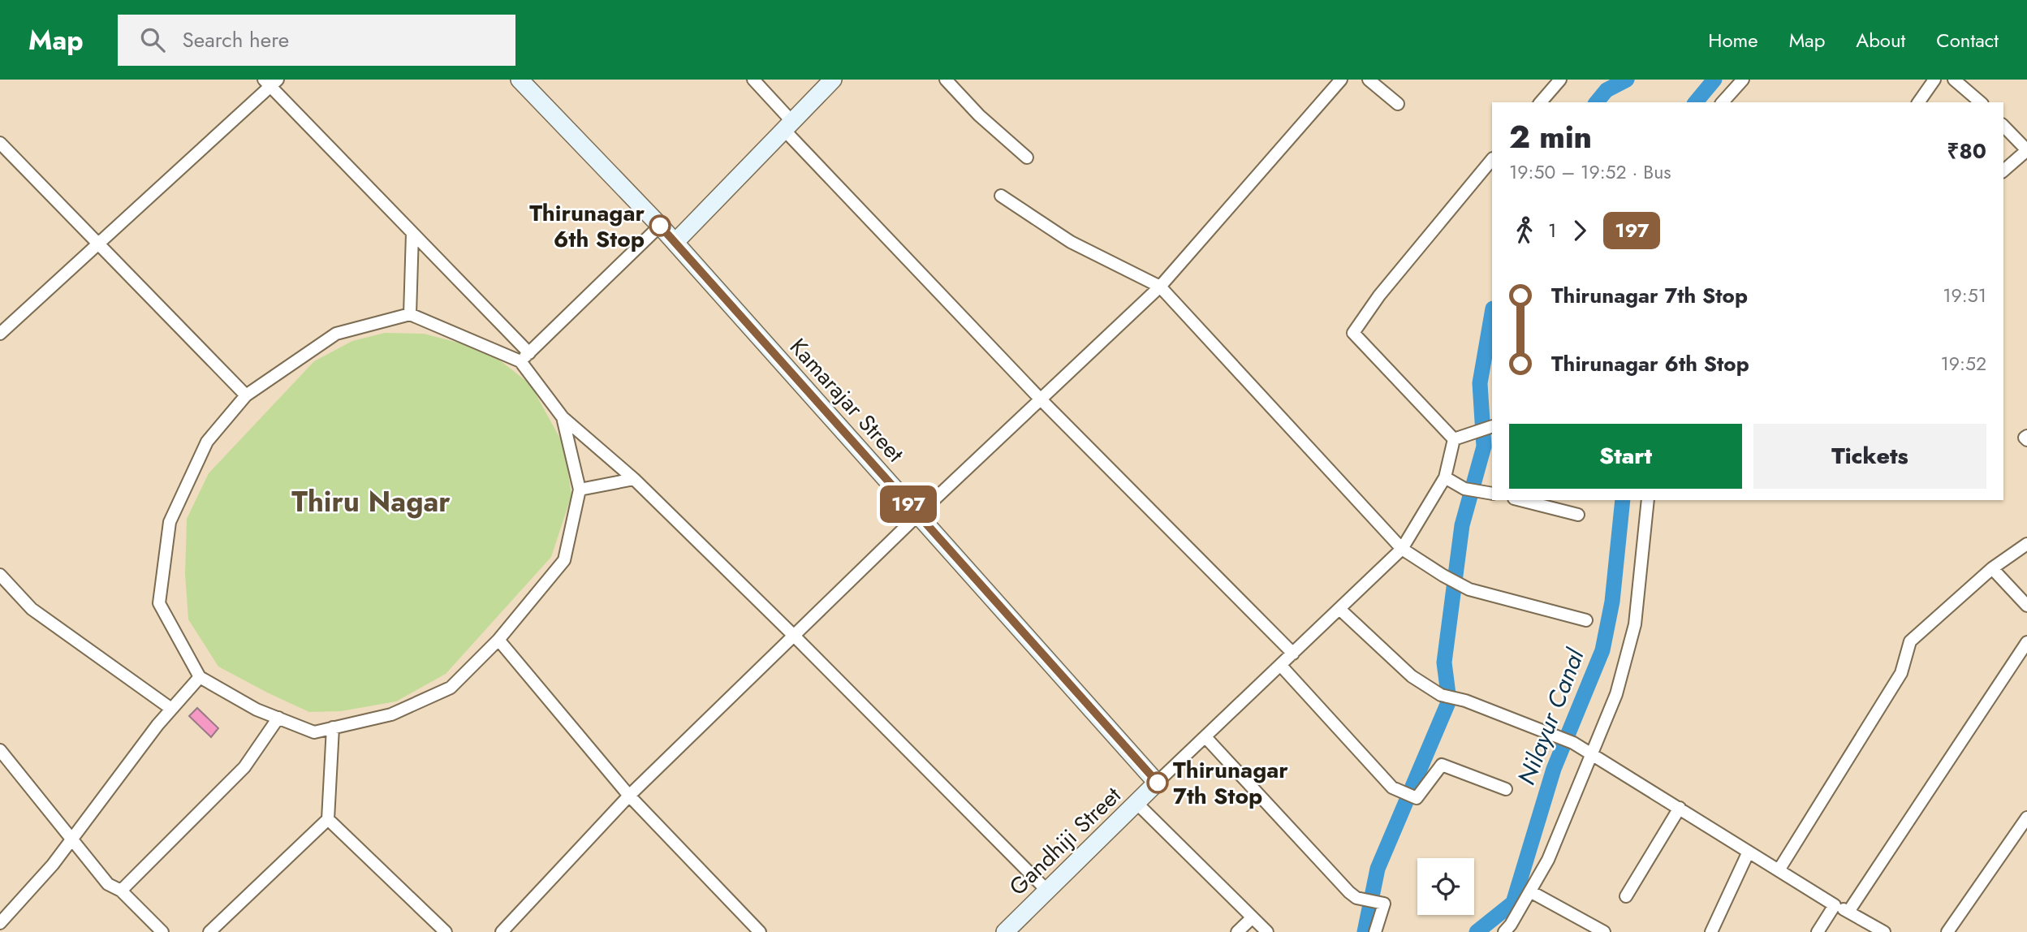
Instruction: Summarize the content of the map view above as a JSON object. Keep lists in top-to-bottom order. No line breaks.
{"streets":{"main road":["Kamarajar Street","Gandhiji Street"]},"crossings":[["Kamarajar Street","Gandhiji Street"]],"districts":["Thiru Nagar"],"water":["Nilayur Canal"],"places":["Thirunagar 6th Stop","Thirunagar 7th Stop"],"lines":["bus line 197"],"page":{"header":"Map","search":"Search here","nav":["Home","Map","About","Contact"],"on_map":"197","heading":["2 min","19:50 – 19:52 · Bus","₹80"],"legs":["1","197"],"list":[{"name":"Thirunagar 7th Stop","value":"19:51"},{"name":"Thirunagar 6th Stop","value":"19:52"}],"buttons":["Start","Tickets"]}}
